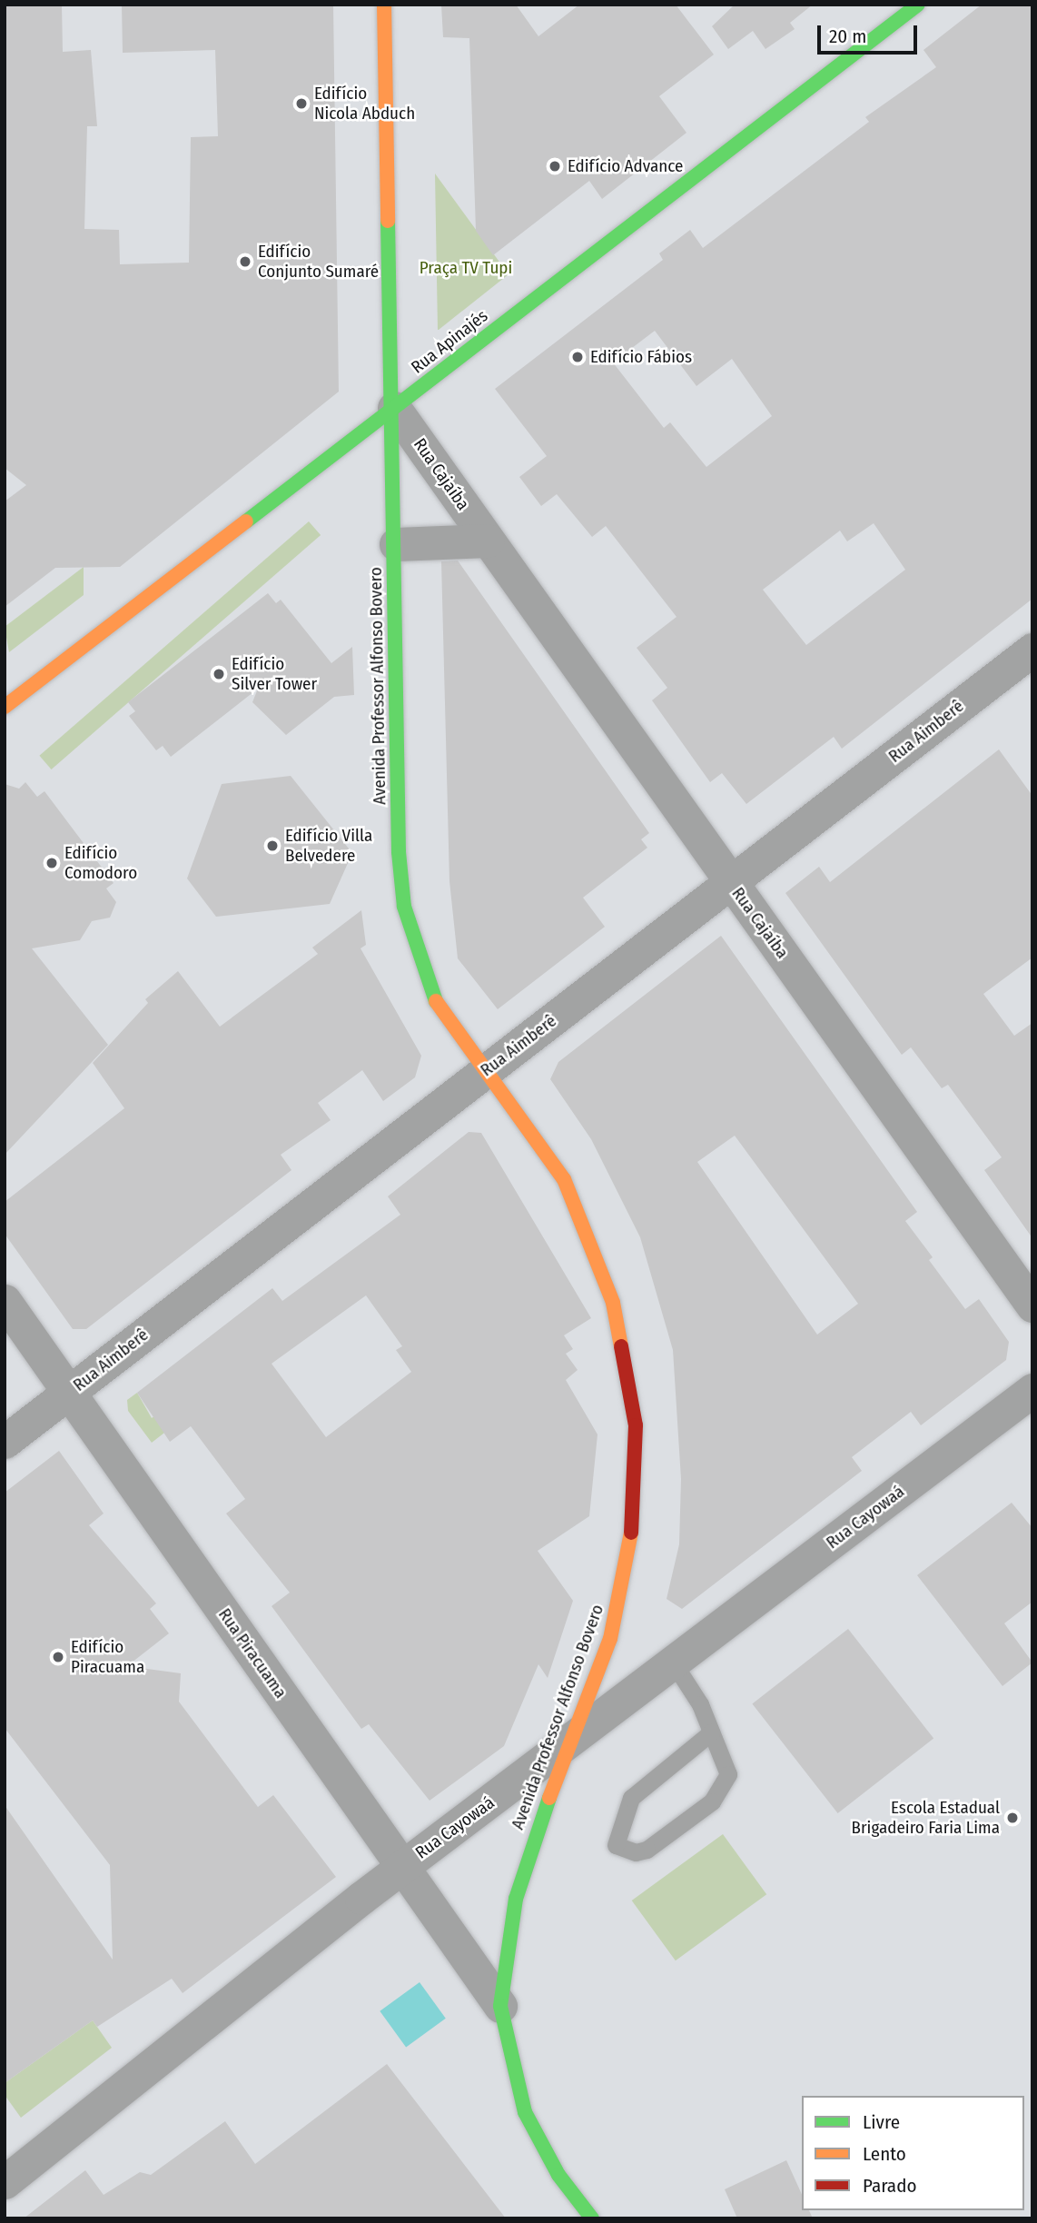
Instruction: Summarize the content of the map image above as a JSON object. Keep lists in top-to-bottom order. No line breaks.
{"streets":{"main road":["Rua Apinajés","Avenida Professor Alfonso Bovero"],"street":["Rua Cajaíba","Rua Aimberê","Rua Cayowaá","Rua Piracuama"]},"crossings":[["Rua Apinajés","Rua Cajaíba"],["Rua Apinajés","Avenida Professor Alfonso Bovero"],["Rua Cajaíba","Avenida Professor Alfonso Bovero"],["Rua Cajaíba","Rua Aimberê"],["Avenida Professor Alfonso Bovero","Rua Aimberê"],["Avenida Professor Alfonso Bovero","Rua Cayowaá"],["Avenida Professor Alfonso Bovero","Rua Piracuama"],["Rua Aimberê","Rua Piracuama"],["Rua Cayowaá","Rua Piracuama"]],"parks":["Praça TV Tupi"],"places":["Edifício Nicola Abduch","Edifício Advance","Edifício Conjunto Sumaré","Edifício Fábios","Edifício Silver Tower","Edifício Villa Belvedere","Edifício Comodoro","Edifício Piracuama","Escola Estadual Brigadeiro Faria Lima"],"legend":["Livre","Lento","Parado"],"scale_bar":"20 m"}
